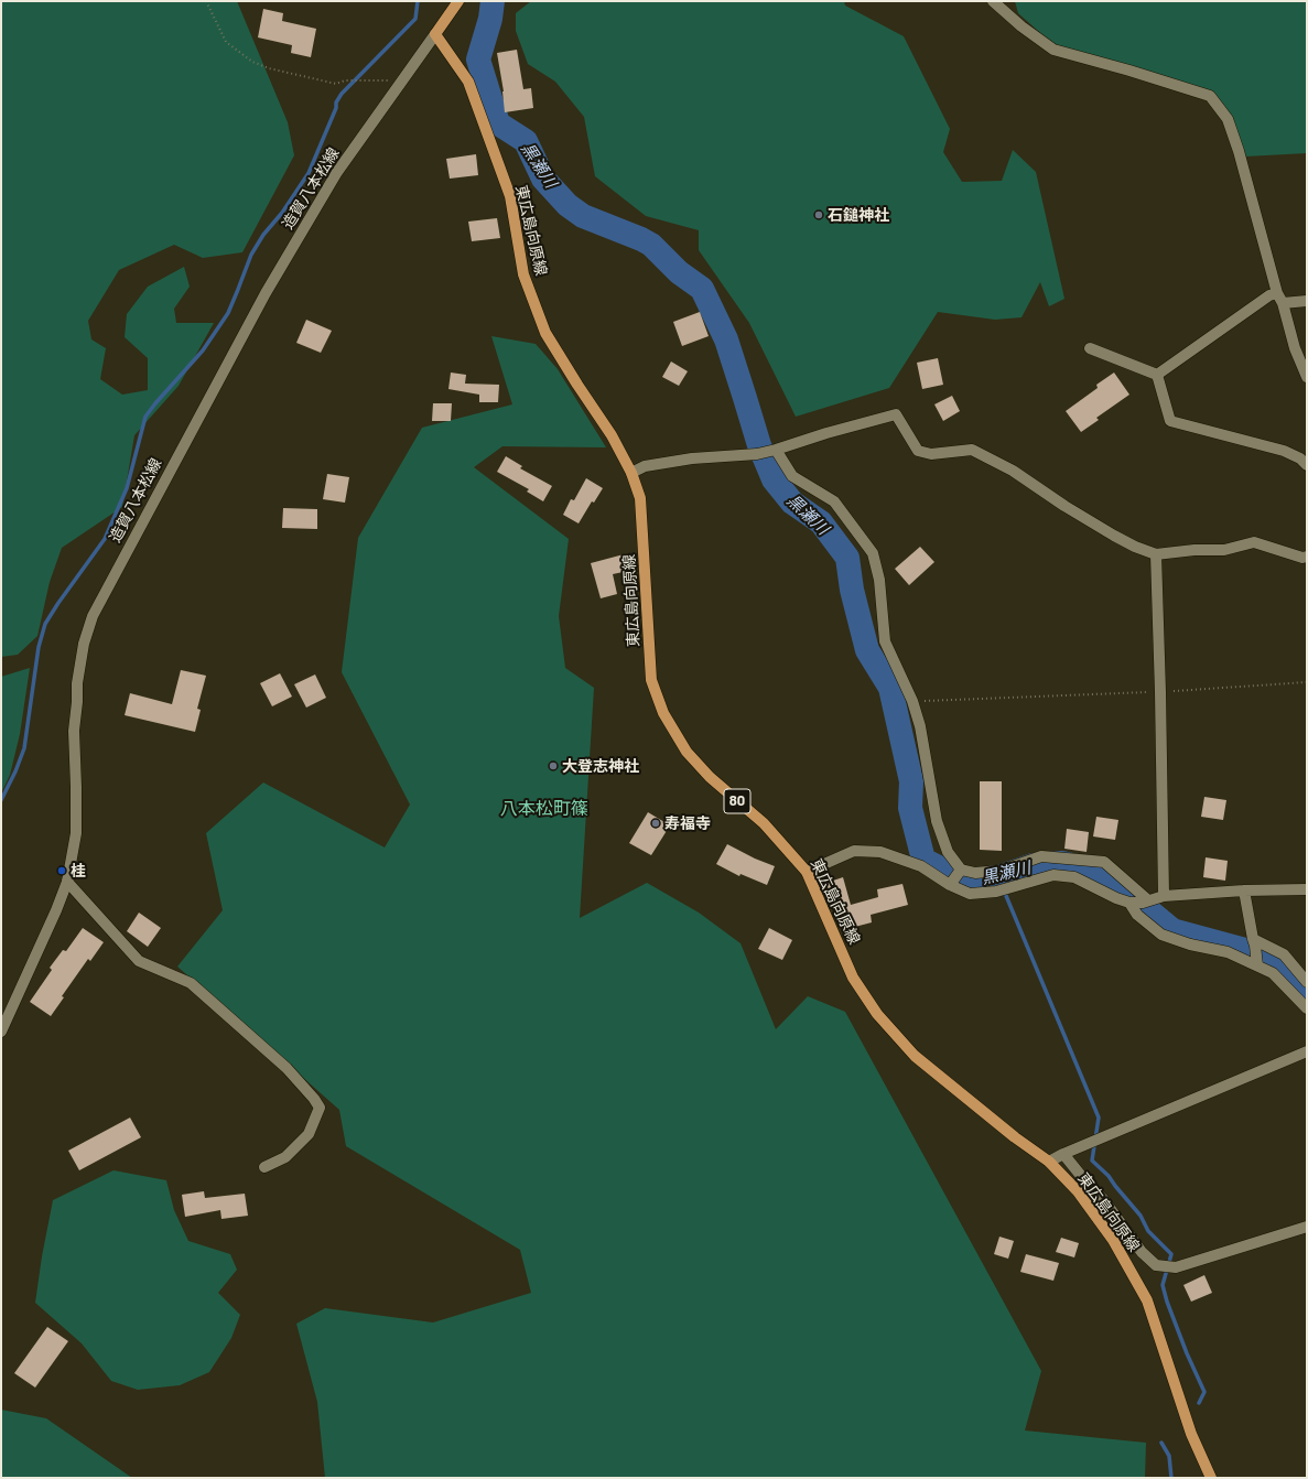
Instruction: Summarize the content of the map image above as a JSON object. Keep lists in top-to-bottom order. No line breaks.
{"streets":{"main road":["東広島向原線","80"],"street":["造賀八本松線"]},"crossings":[["造賀八本松線","東広島向原線"]],"districts":["八本松町篠"],"water":["黒瀬川"],"places":["石鎚神社","大登志神社","寿福寺","桂"]}
